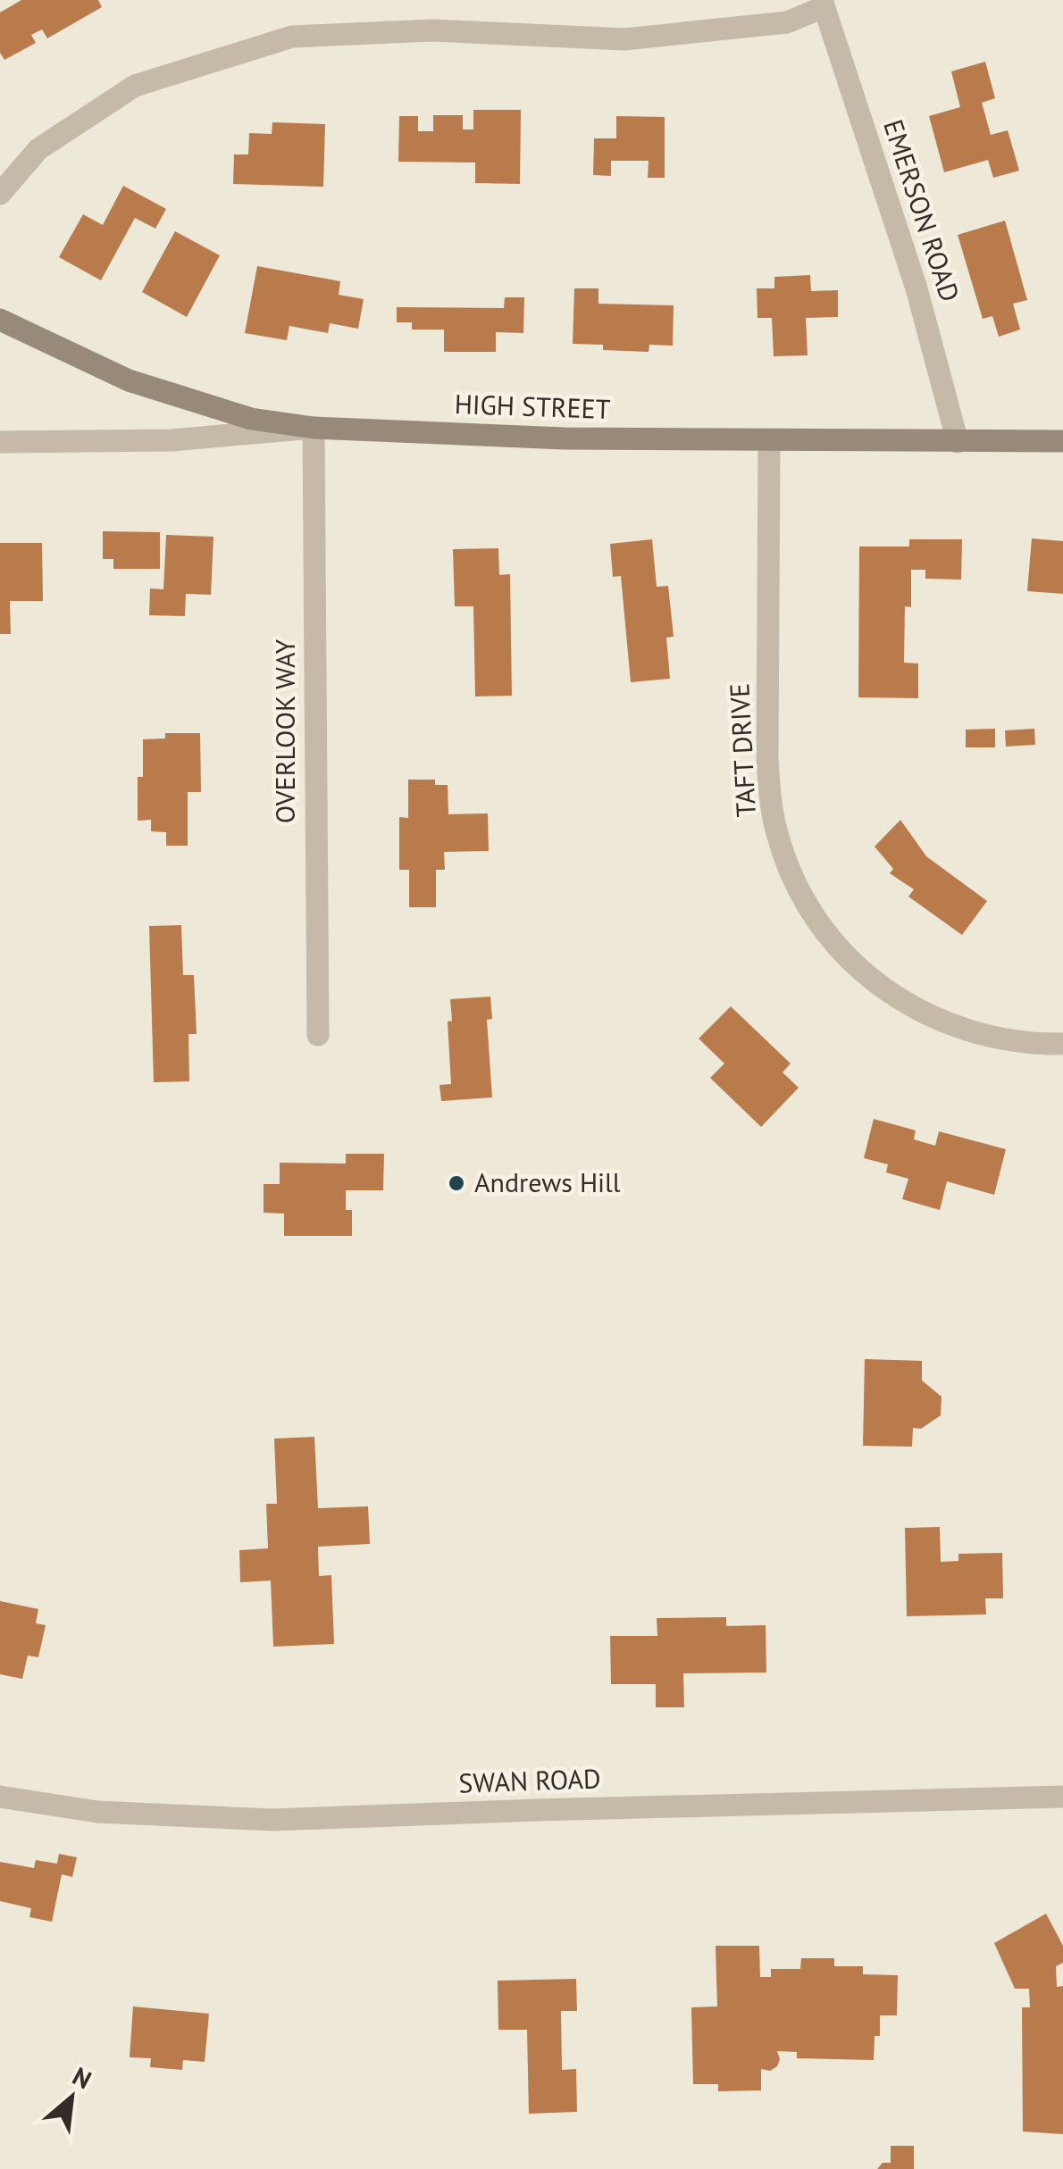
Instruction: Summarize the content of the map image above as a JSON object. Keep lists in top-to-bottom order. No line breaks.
{"streets":{"main road":["HIGH STREET"],"street":["EMERSON ROAD","OVERLOOK WAY","TAFT DRIVE","SWAN ROAD"]},"crossings":[["EMERSON ROAD","HIGH STREET"],["HIGH STREET","OVERLOOK WAY"],["HIGH STREET","TAFT DRIVE"]],"places":["Andrews Hill"],"north":"top right"}
